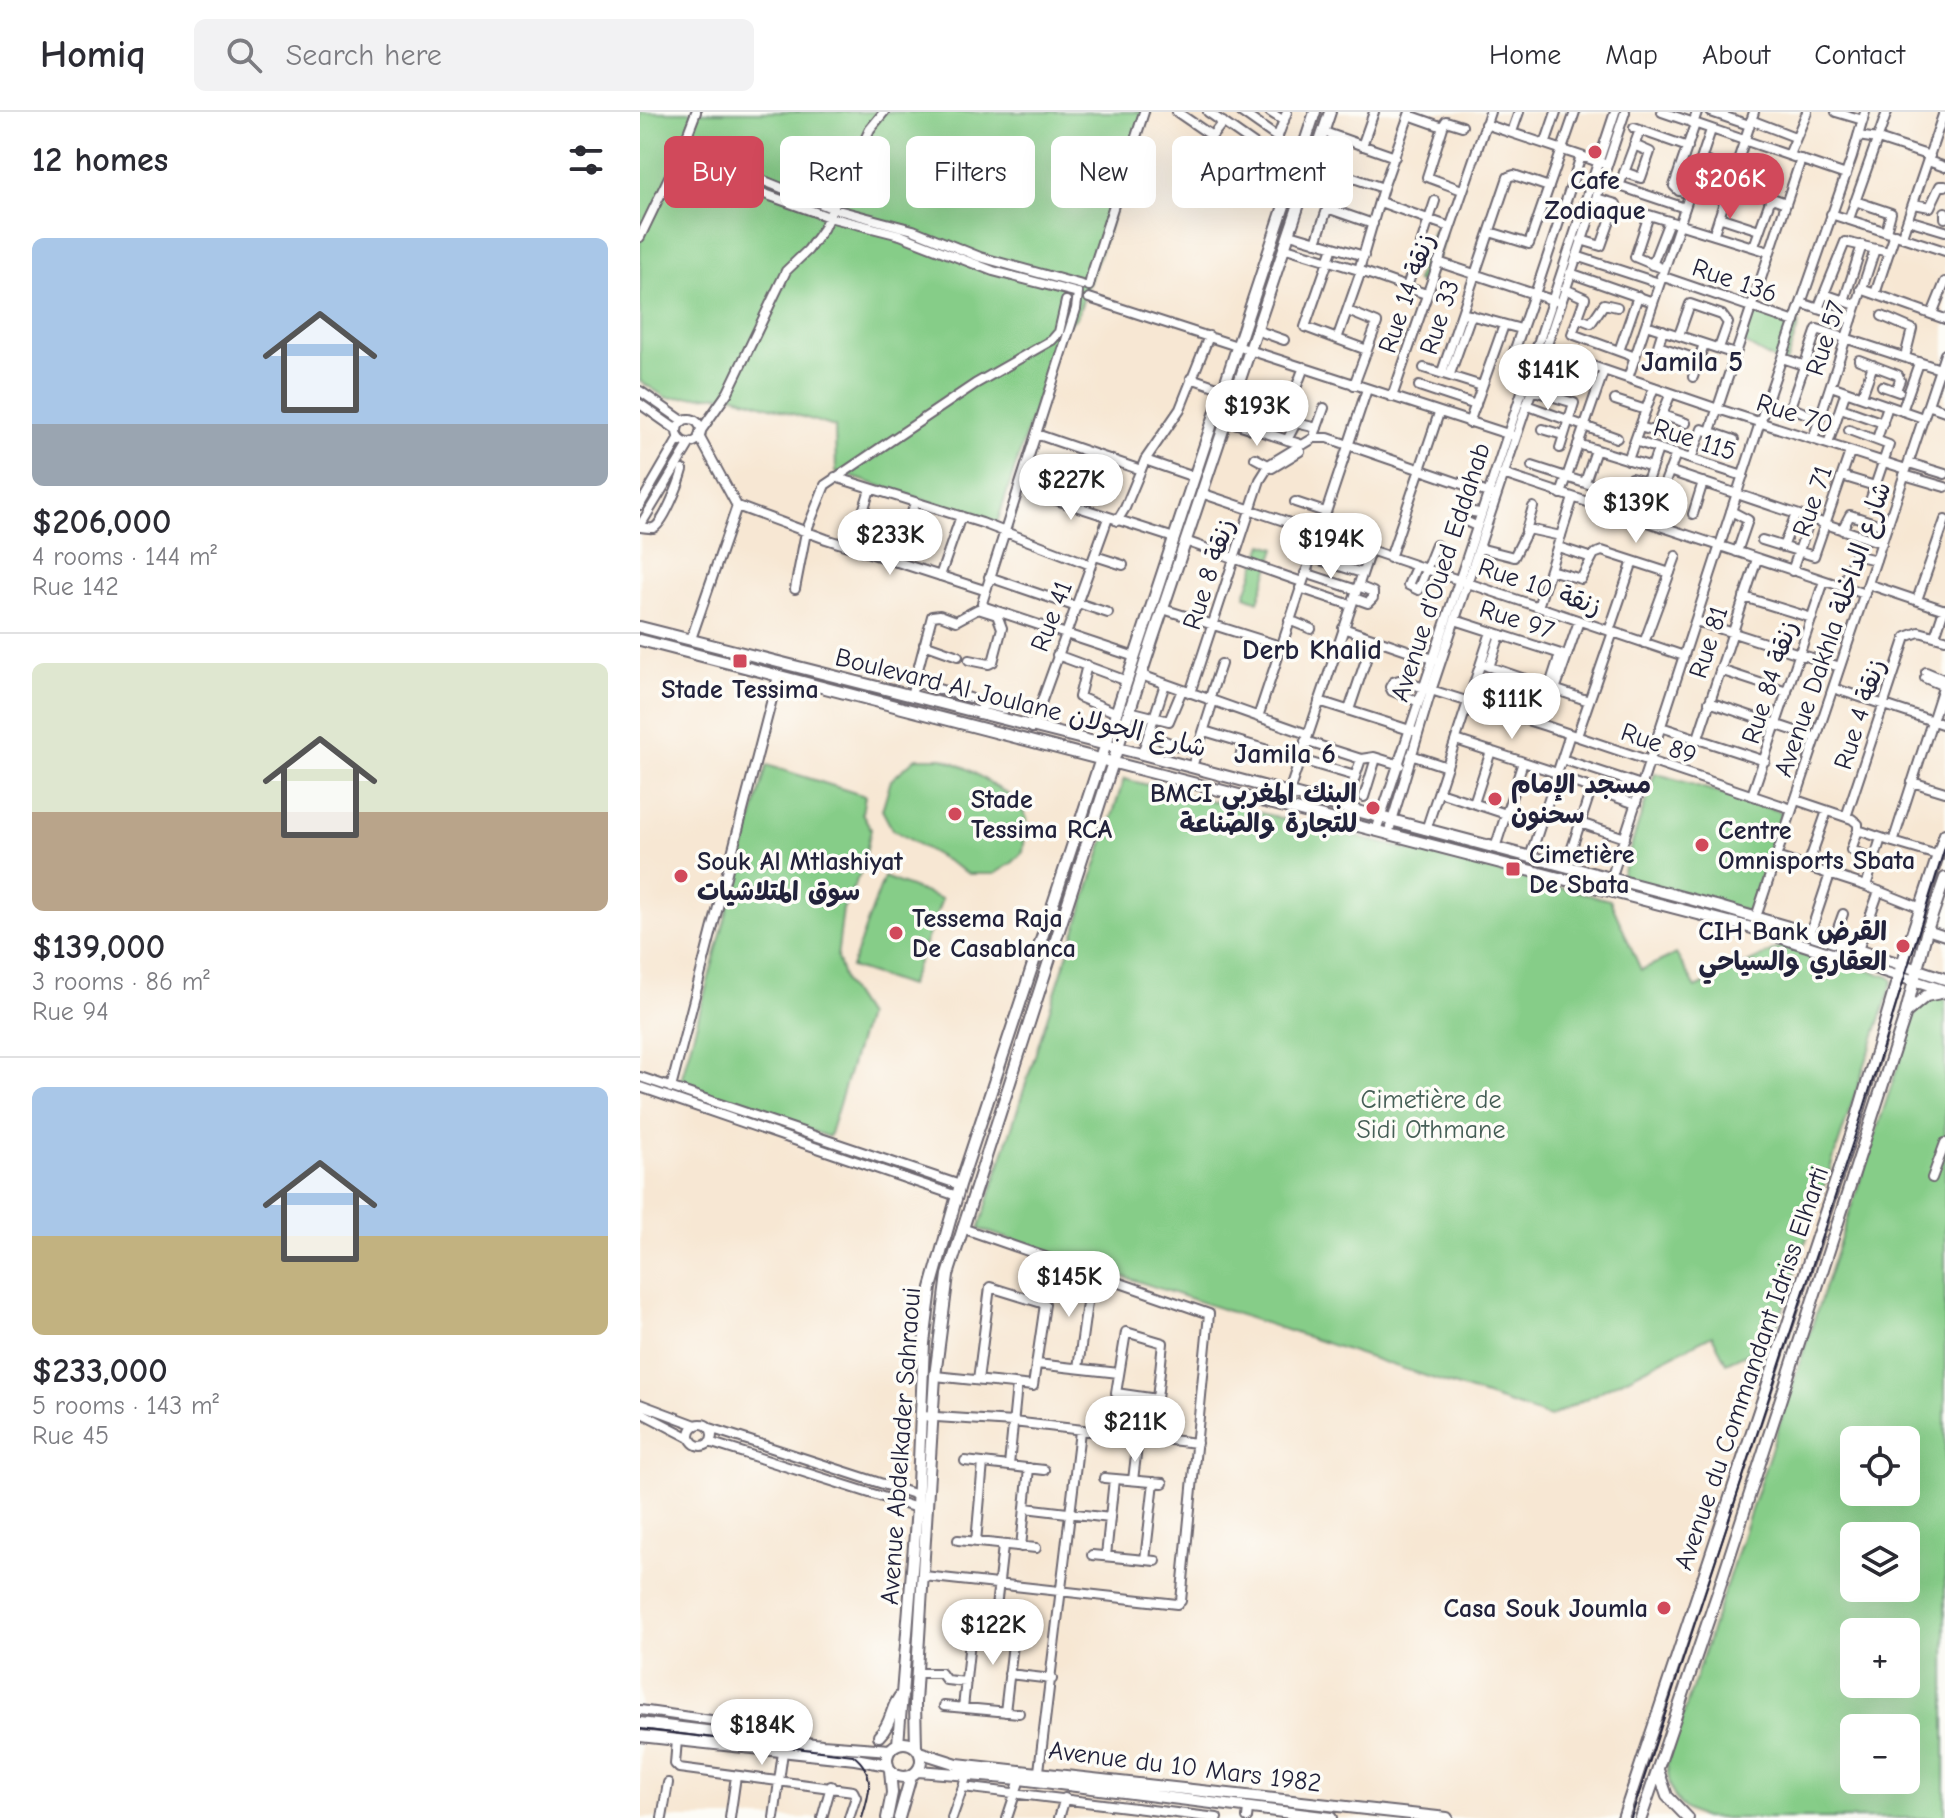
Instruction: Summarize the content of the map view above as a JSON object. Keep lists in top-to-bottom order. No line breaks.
{"streets":{"main road":["Boulevard Al Joulane شارع الجولان","Avenue du Commandant Idriss Elharti","Avenue Abdelkader Sahraoui","Avenue du 10 Mars 1982"],"street":["Rue 136","Rue 14 زنقة","Rue 33","Rue 57","Rue 70","Rue 115","Rue 71","Avenue d'Oued Eddahab","Rue 8 زنقة","Rue 10 زنقة","Rue 41","Rue 97","Avenue Dakhla شارع الداخلة","Rue 81","Rue 84 زنقة","Rue 4 زنقة","Rue 89"]},"crossings":[["Rue 136","Avenue d'Oued Eddahab"],["Rue 57","Rue 70"],["Rue 70","Rue 71"],["Rue 70","Avenue d'Oued Eddahab"],["Rue 70","Avenue Dakhla شارع الداخلة"],["Avenue d'Oued Eddahab","Rue 10 زنقة"],["Avenue d'Oued Eddahab","Rue 97"],["Avenue d'Oued Eddahab","Boulevard Al Joulane شارع الجولان"],["Avenue d'Oued Eddahab","Rue 89"],["Rue 8 زنقة","Rue 10 زنقة"],["Rue 41","Boulevard Al Joulane شارع الجولان"],["Avenue Dakhla شارع الداخلة","Boulevard Al Joulane شارع الجولان"],["Avenue Dakhla شارع الداخلة","Rue 89"],["Rue 84 زنقة","Rue 89"],["Boulevard Al Joulane شارع الجولان","Avenue du Commandant Idriss Elharti"],["Boulevard Al Joulane شارع الجولان","Avenue Abdelkader Sahraoui"],["Avenue Abdelkader Sahraoui","Avenue du 10 Mars 1982"]],"districts":["Jamila 5","Derb Khalid","Jamila 6"],"parks":["Cimetière de Sidi Othmane"],"places":{"other":["Cafe Zodiaque","مسجد الإمام سحنون","BMCI البنك المغربي للتجارة والصناعة","Stade Tessima RCA","Centre Omnisports Sbata","Souk Al Mtlashiyat سوق المتلاشيات","Tessema Raja De Casablanca","CIH Bank القرض العقاري والسياحي","Casa Souk Joumla"],"transit":["Stade Tessima","Cimetière De Sbata"]},"page":{"header":"Homiq","search":"Search here","nav":["Home","Map","About","Contact"],"heading":"12 homes","chip":["Buy","Rent","Filters","New","Apartment"],"price":["$206K","$141K","$193K","$227K","$139K","$233K","$194K","$111K","$145K","$211K","$122K","$184K"],"list":[{"name":"$206,000","note":"4 rooms · 144 m² · Rue 142"},{"name":"$139,000","note":"3 rooms · 86 m² · Rue 94"},{"name":"$233,000","note":"5 rooms · 143 m² · Rue 45"}],"map_buttons":["+","−"]}}
